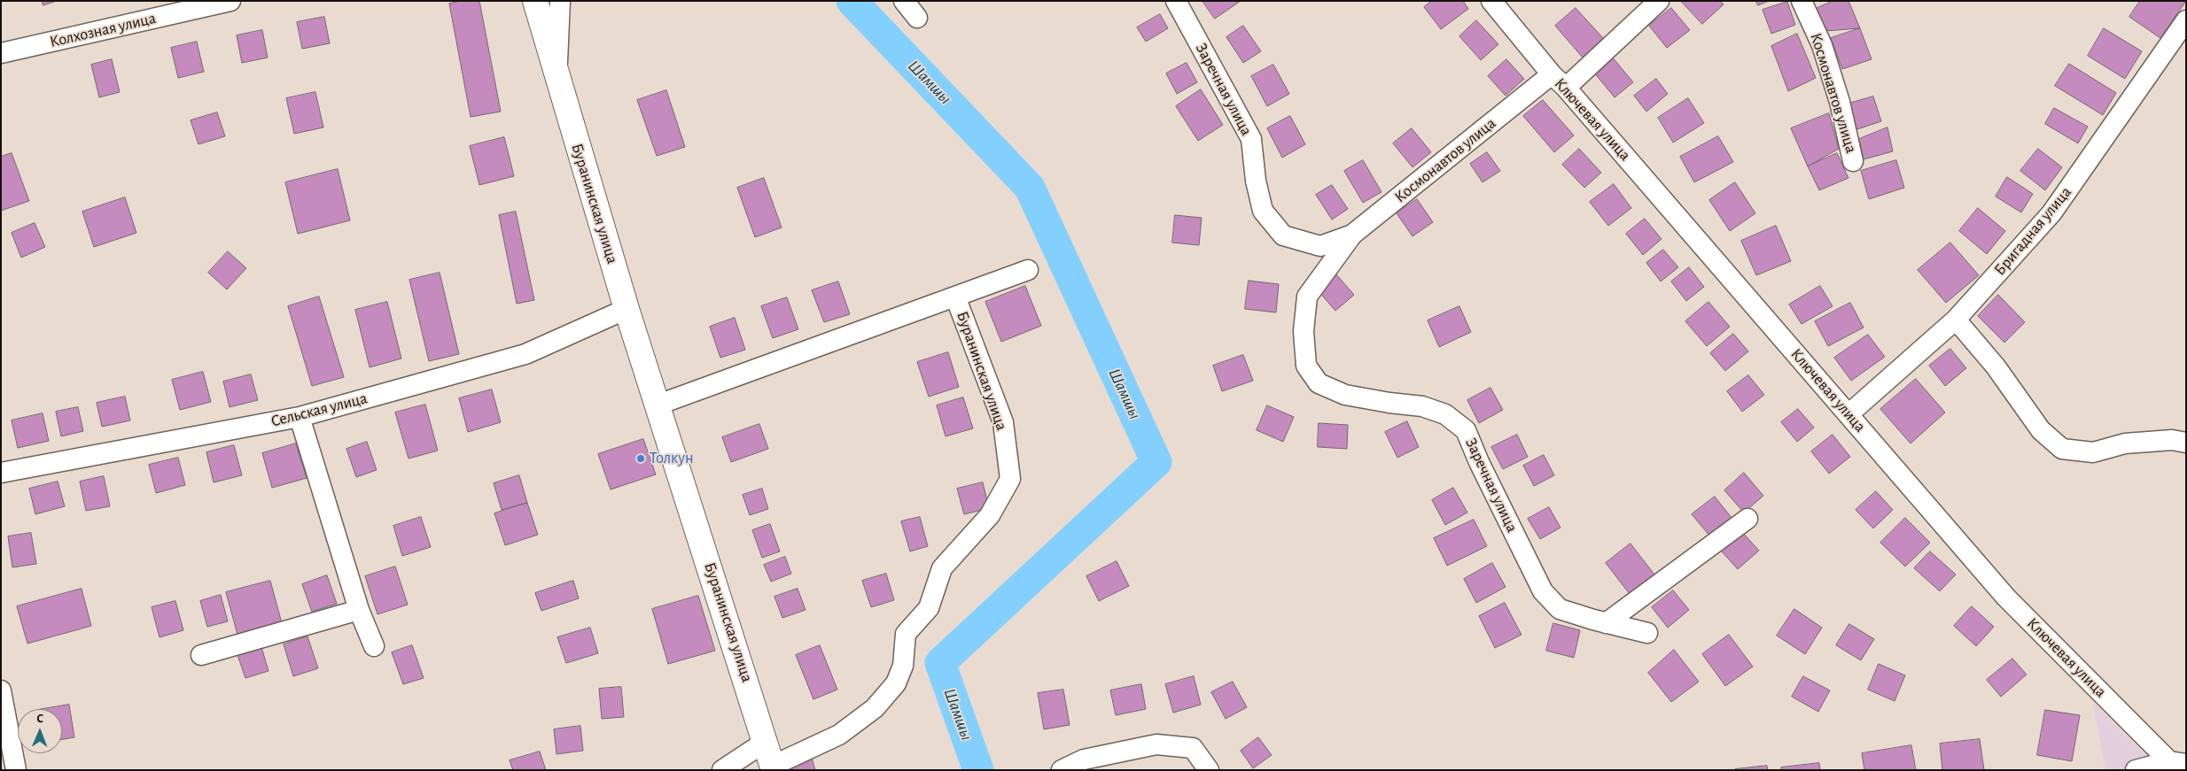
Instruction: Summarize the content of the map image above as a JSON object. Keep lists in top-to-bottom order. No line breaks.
{"streets":{"main road":["Буранинская улица"],"street":["Колхозная улица","Заречная улица","Космонавтов улица","Ключевая улица","Бригадная улица","Сельская улица"]},"crossings":[["Заречная улица","Космонавтов улица"],["Космонавтов улица","Ключевая улица"],["Ключевая улица","Бригадная улица"],["Буранинская улица","Сельская улица"]],"water":["Шамшы"],"places":["Толкун"],"north":"top"}
